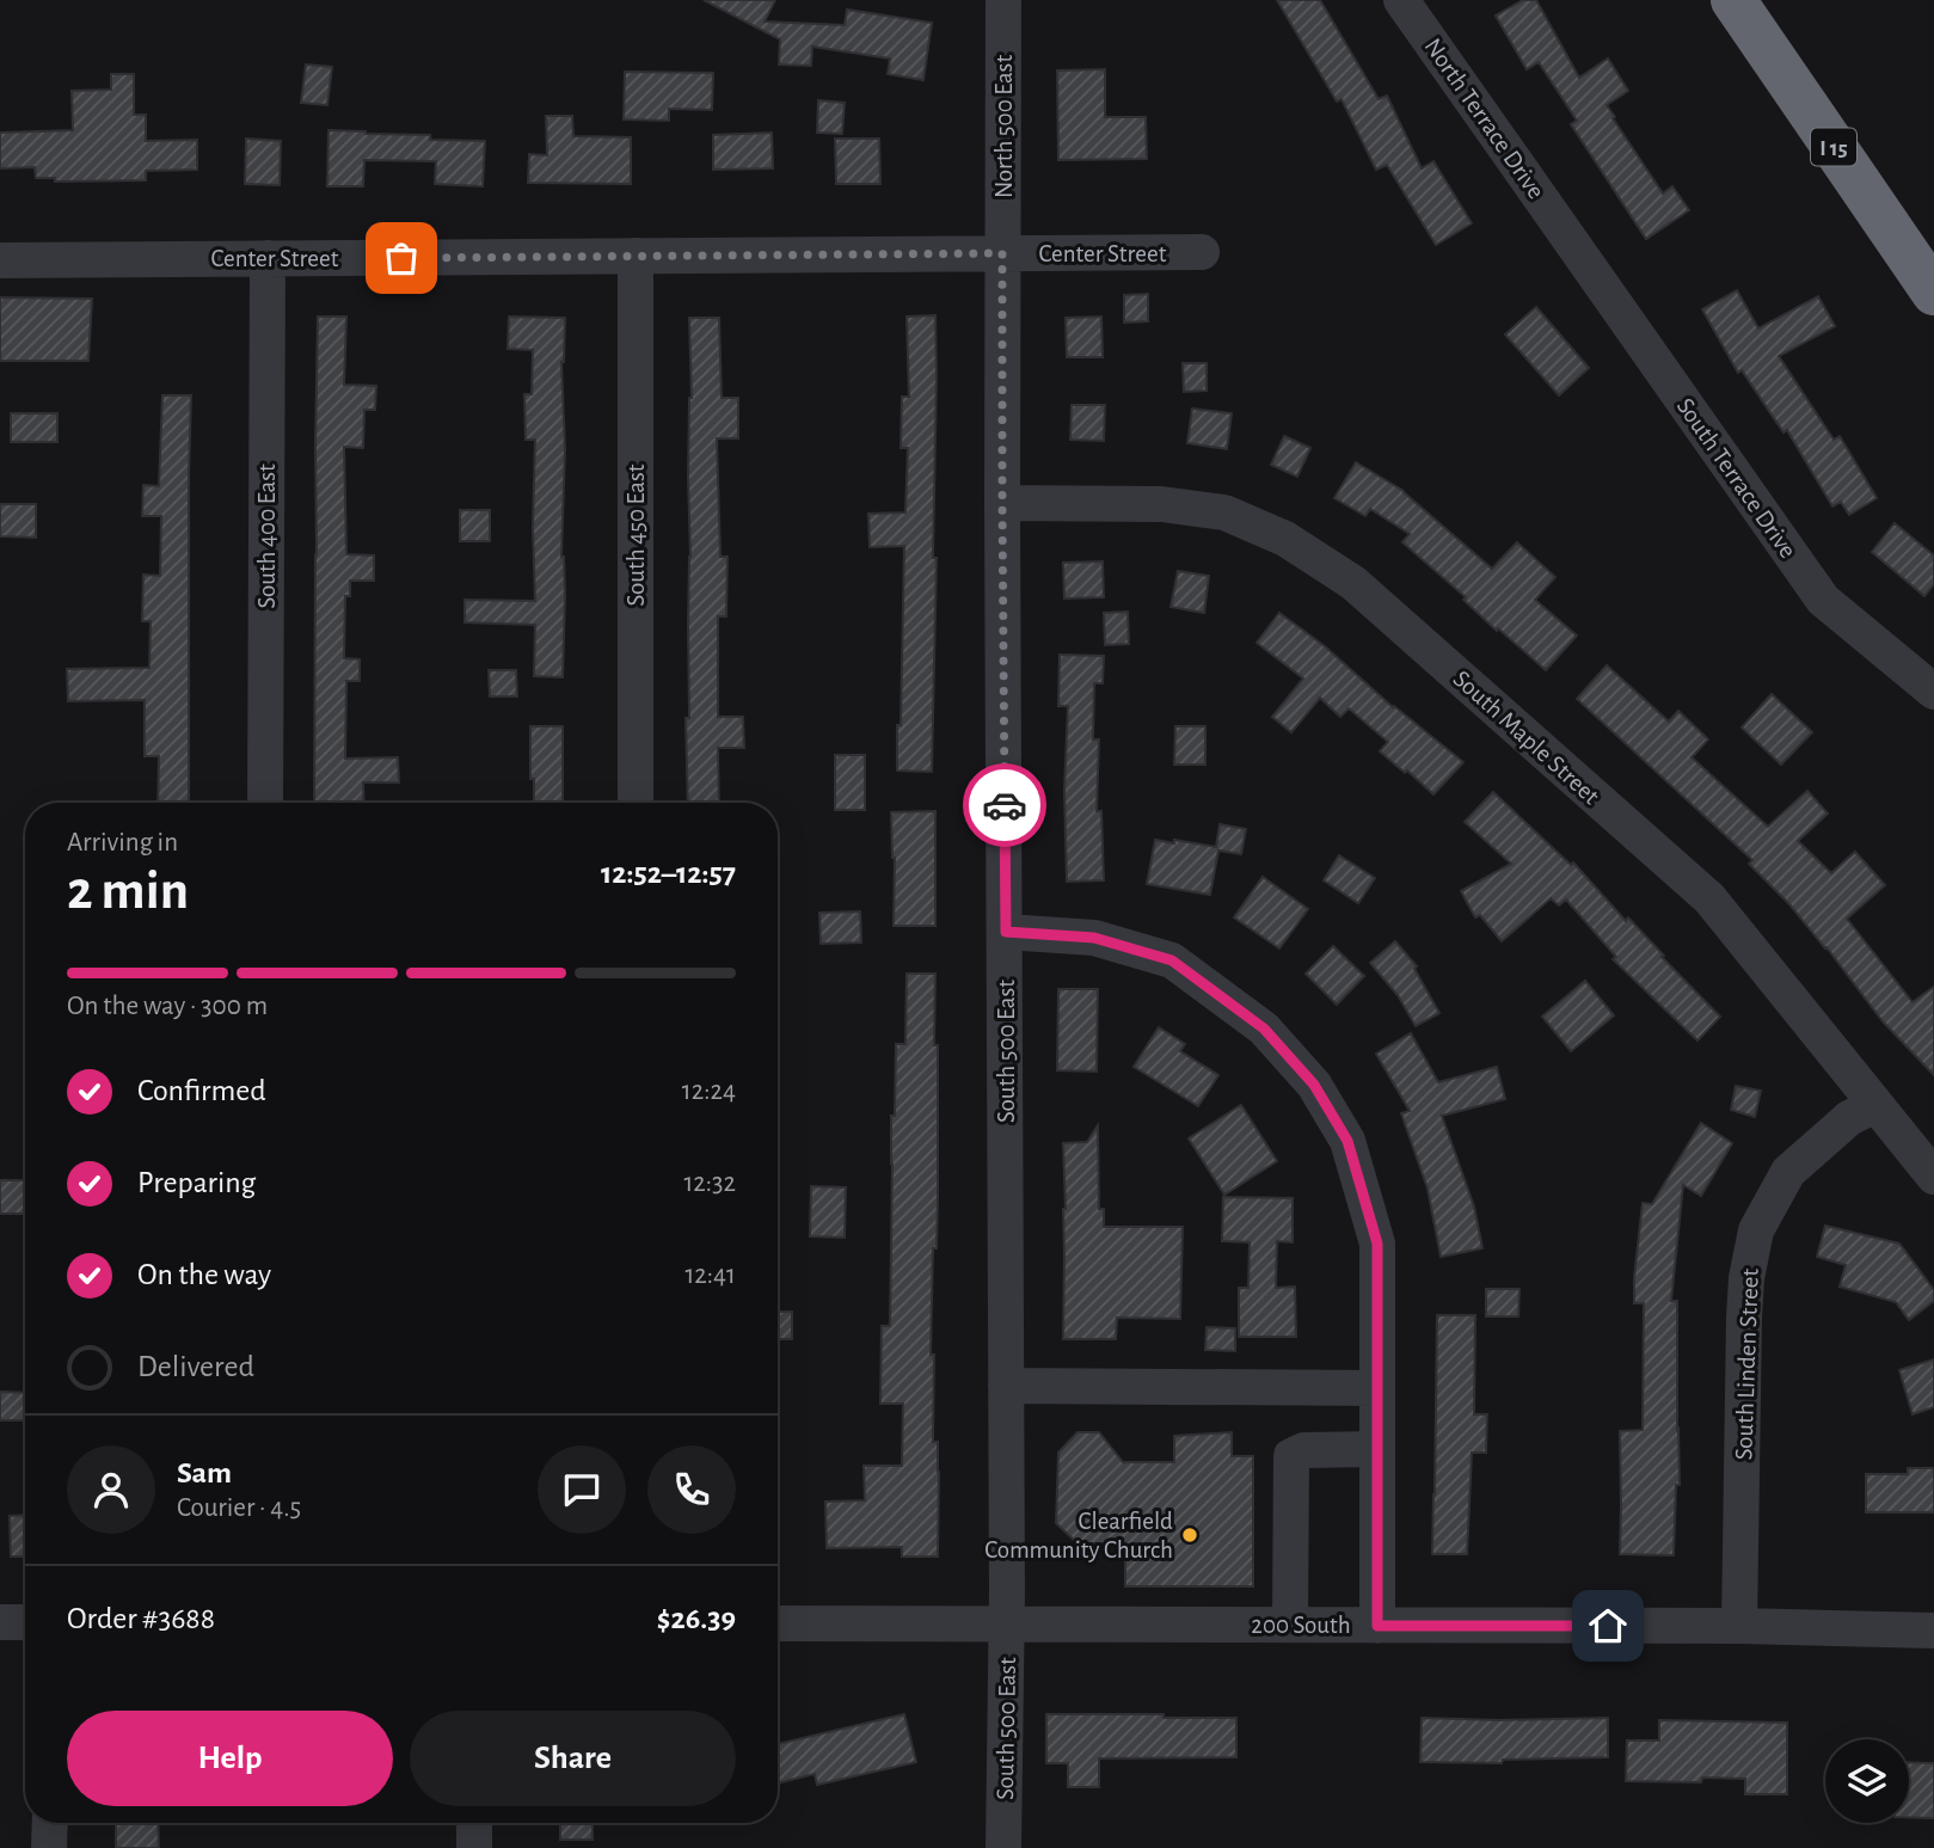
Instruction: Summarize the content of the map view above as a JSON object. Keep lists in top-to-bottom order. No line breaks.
{"streets":{"highway":["I 15"],"street":["North Terrace Drive","North 500 East","Center Street","South Terrace Drive","South 450 East","South 400 East","South Maple Street","South 500 East","South Linden Street","200 South"]},"crossings":[["North Terrace Drive","South Terrace Drive"],["North 500 East","Center Street"],["North 500 East","South 500 East"],["Center Street","South 450 East"],["Center Street","South 400 East"],["Center Street","South 500 East"],["South Maple Street","South 500 East"],["South Maple Street","South Linden Street"],["South 500 East","200 South"],["South Linden Street","200 South"]],"places":["Clearfield Community Church"],"page":{"heading":["2 min","Arriving in","12:52–12:57"],"panel":["Sam","Courier · 4.5","Order #3688","$26.39"],"bar":"On the way · 300 m","list":[["Confirmed","12:24"],["Preparing","12:32"],["On the way","12:41"],"Delivered"],"buttons":["Help","Share"]}}
